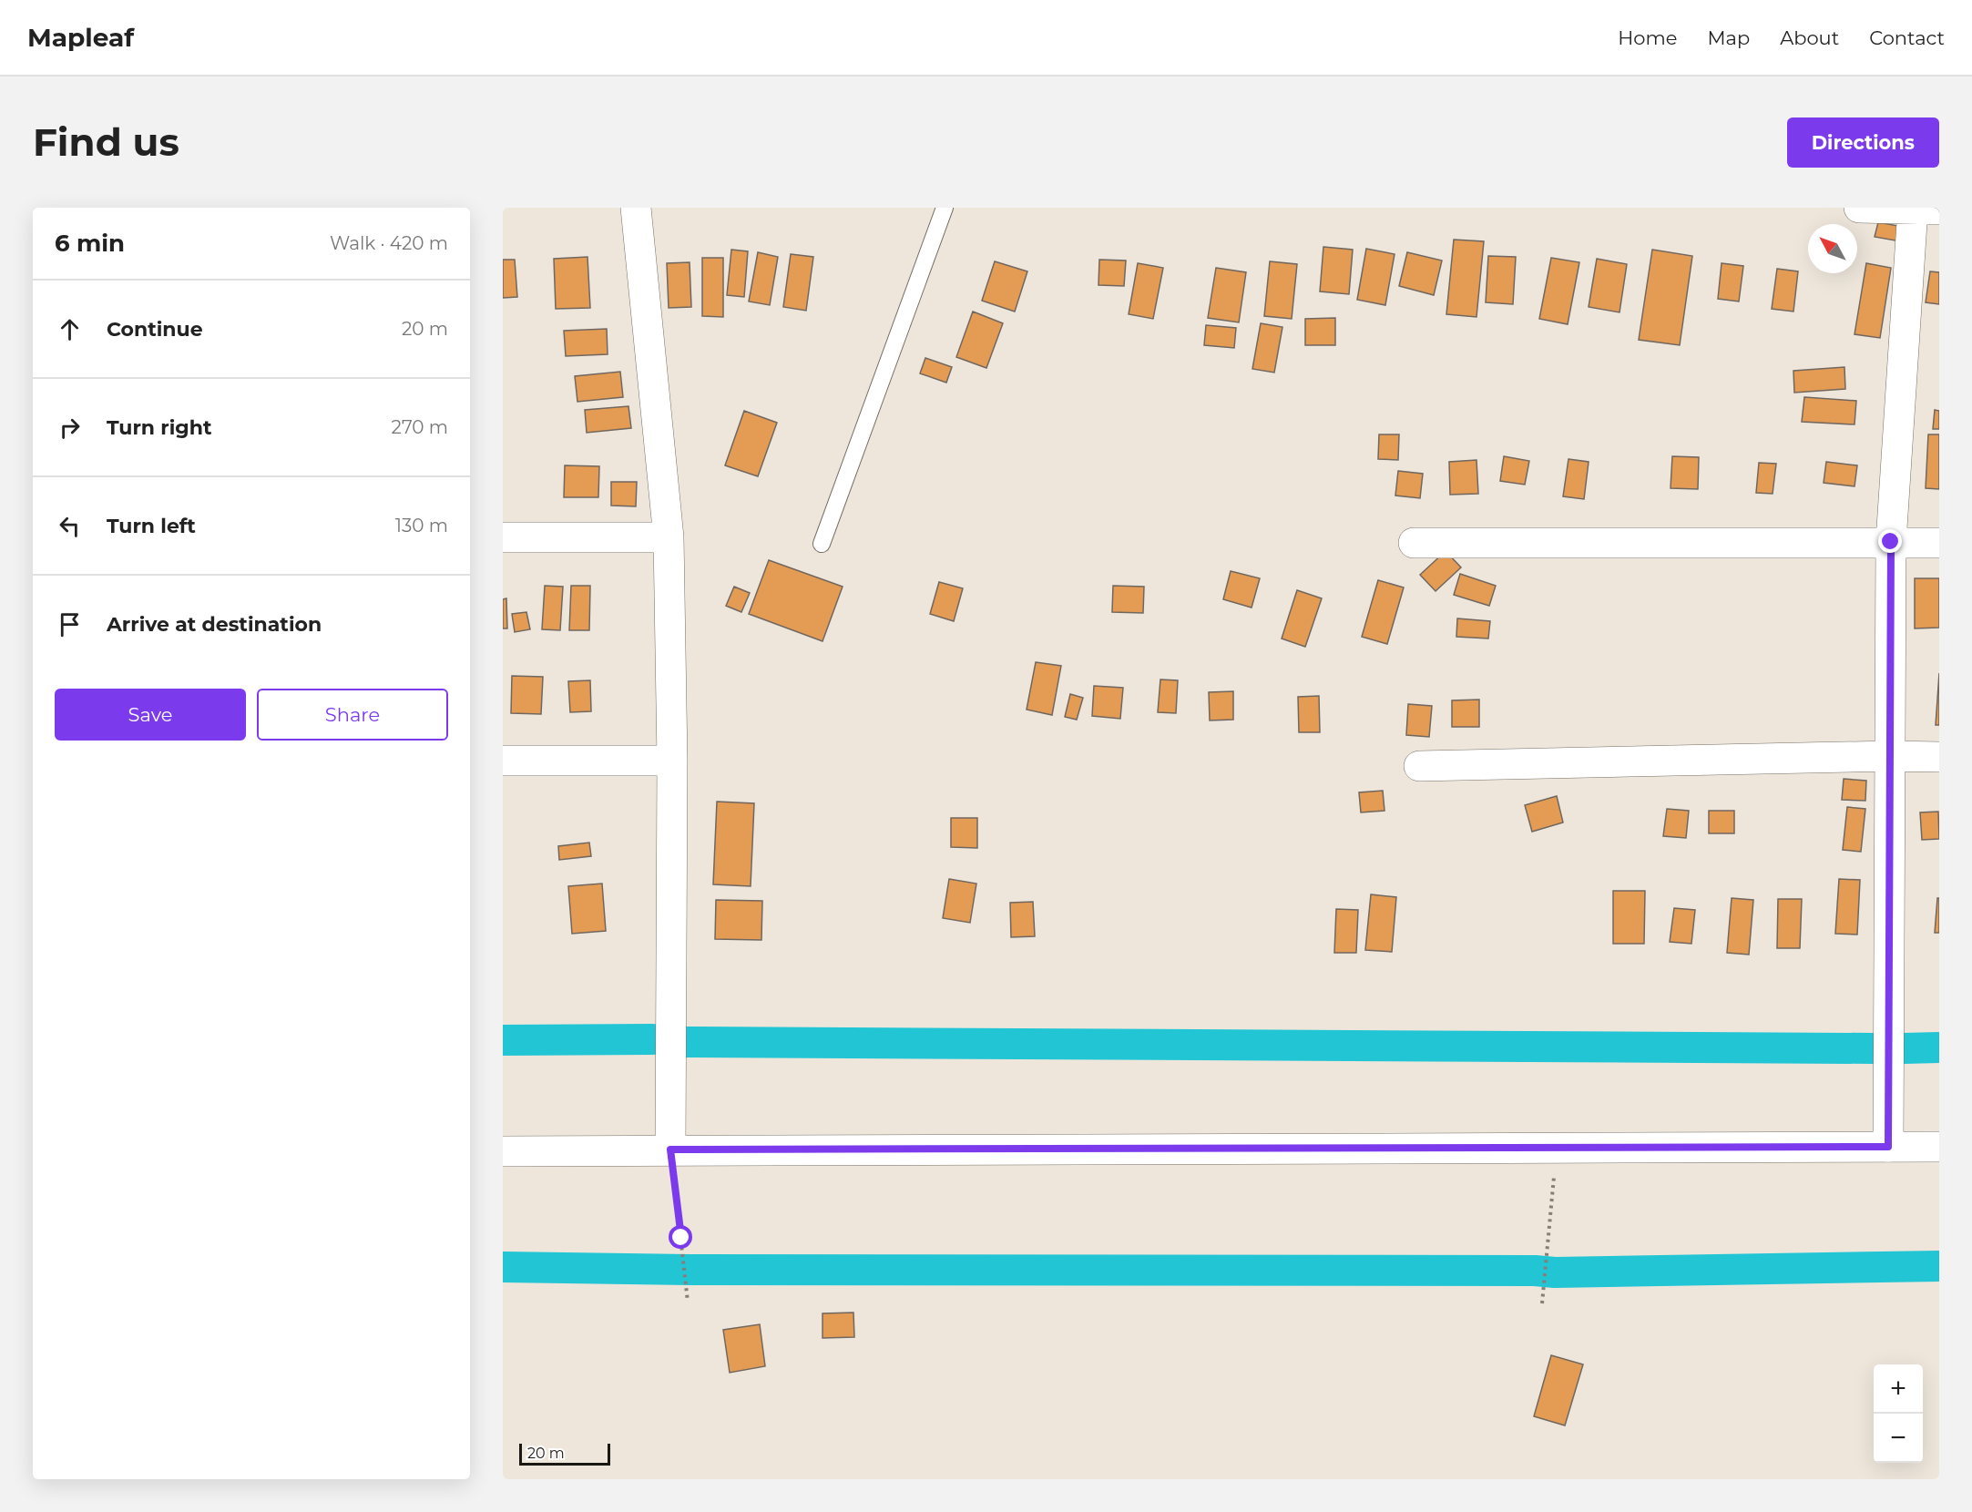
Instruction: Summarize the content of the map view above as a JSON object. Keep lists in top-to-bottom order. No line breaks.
{"scale_bar":"20 m","north":"top left","page":{"header":"Mapleaf","nav":["Home","Map","About","Contact"],"buttons":["Directions",["Save","Share"]],"title":"Find us","heading":["6 min","Walk · 420 m"],"list":[["Continue","20 m"],["Turn right","270 m"],["Turn left","130 m"],"Arrive at destination"],"map_buttons":["+","−"],"scale":"20 m"}}
